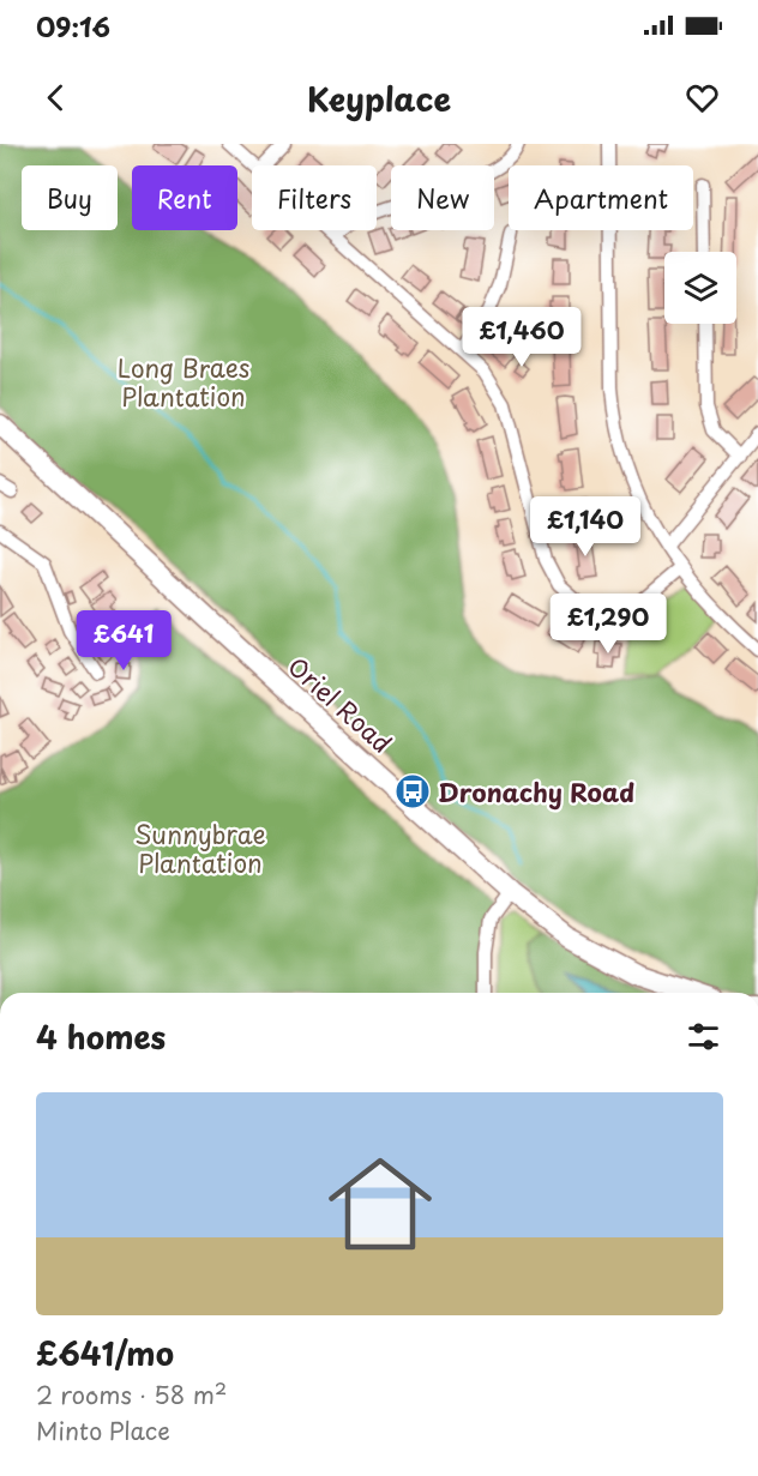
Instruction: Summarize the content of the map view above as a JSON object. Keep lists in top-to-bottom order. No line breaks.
{"streets":{"main road":["Oriel Road"]},"parks":["Long Braes Plantation","Sunnybrae Plantation"],"places":{"bus stop":["Dronachy Road"]},"page":{"status":"09:16","header":"Keyplace","chip":["Buy","Rent","Filters","New","Apartment"],"price":["£1,460","£1,140","£1,290","£641"],"heading":"4 homes","list":[{"name":"£641/mo","note":"2 rooms · 58 m² · Minto Place"}]}}
